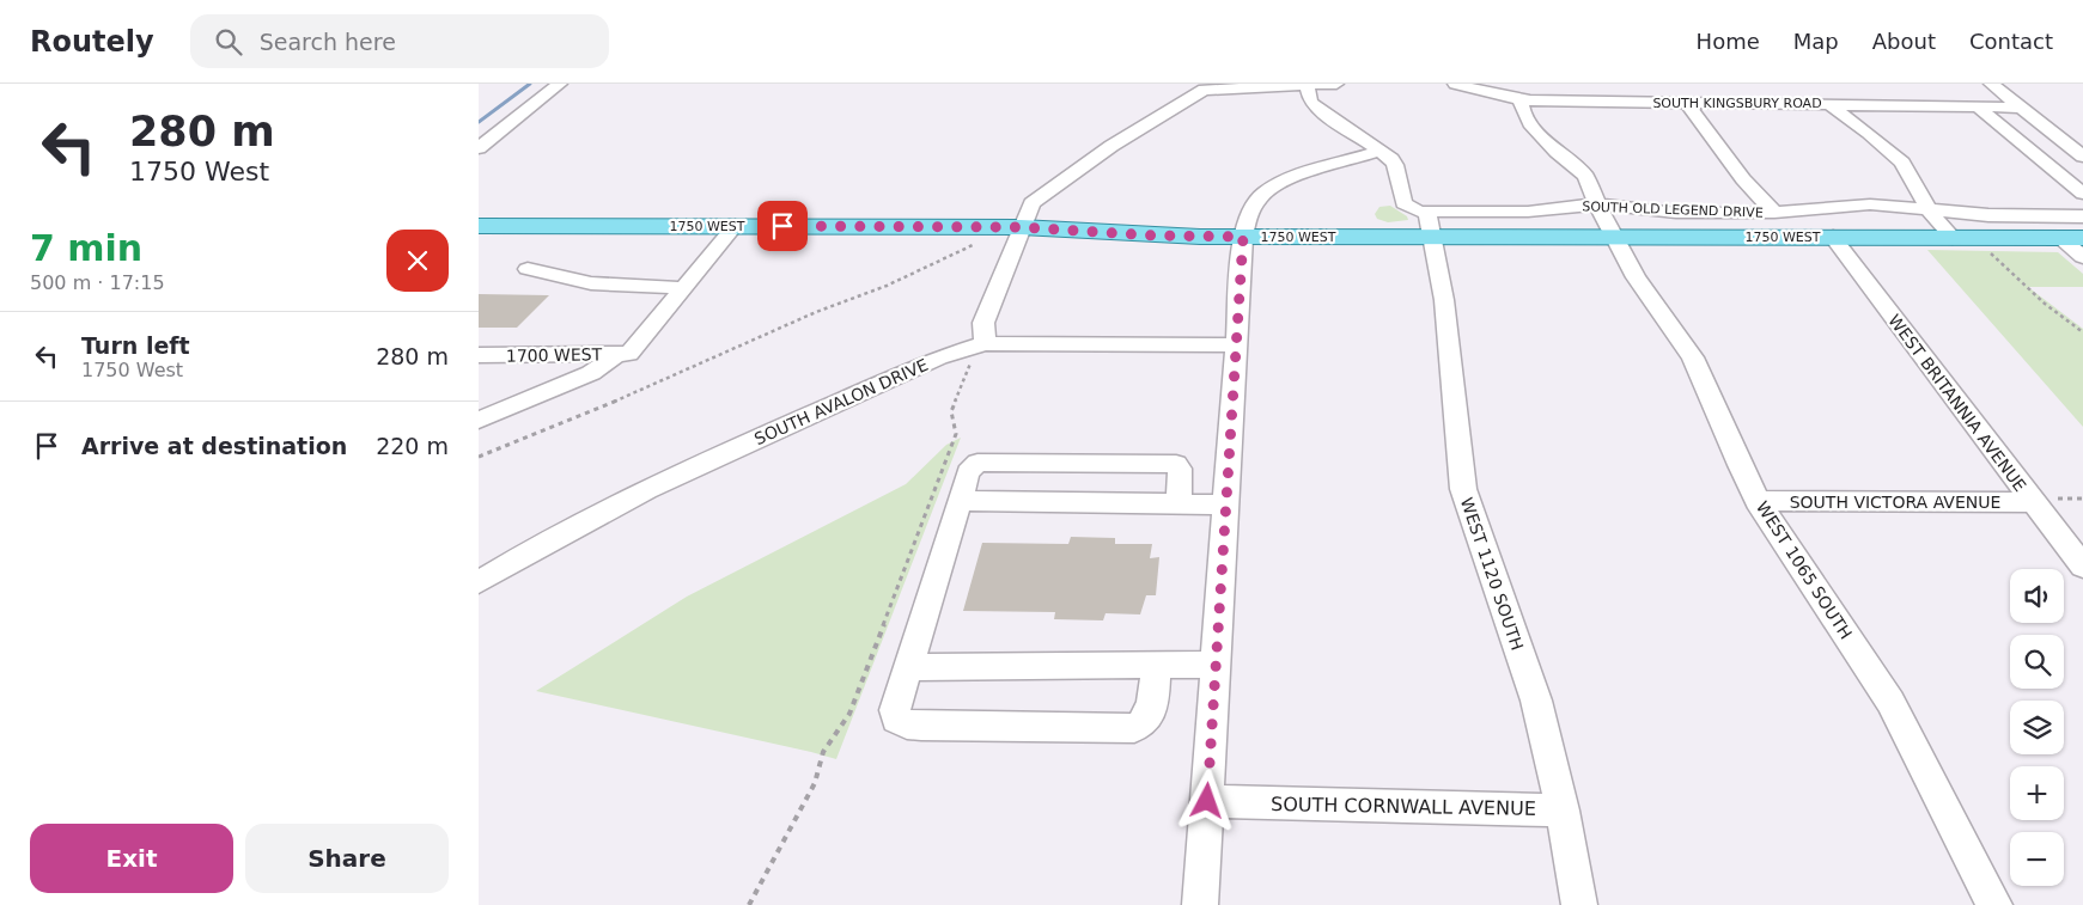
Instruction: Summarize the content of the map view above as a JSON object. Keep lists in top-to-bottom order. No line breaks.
{"streets":{"main road":["1750 WEST"],"street":["SOUTH KINGSBURY ROAD","SOUTH OLD LEGEND DRIVE","1700 WEST","SOUTH AVALON DRIVE","WEST BRITANNIA AVENUE","SOUTH VICTORA AVENUE","WEST 1065 SOUTH","WEST 1120 SOUTH","SOUTH CORNWALL AVENUE"]},"crossings":[["SOUTH KINGSBURY ROAD","WEST 1065 SOUTH"],["SOUTH OLD LEGEND DRIVE","1750 WEST"],["SOUTH OLD LEGEND DRIVE","WEST 1065 SOUTH"],["SOUTH OLD LEGEND DRIVE","WEST 1120 SOUTH"],["1750 WEST","WEST BRITANNIA AVENUE"],["1750 WEST","WEST 1065 SOUTH"],["1750 WEST","WEST 1120 SOUTH"],["WEST BRITANNIA AVENUE","SOUTH VICTORA AVENUE"],["SOUTH VICTORA AVENUE","WEST 1065 SOUTH"],["WEST 1120 SOUTH","SOUTH CORNWALL AVENUE"]],"page":{"header":"Routely","search":"Search here","nav":["Home","Map","About","Contact"],"turn":["280 m","1750 West"],"heading":["7 min","500 m · 17:15"],"list":[{"name":"Turn left","note":"1750 West","value":"280 m"},{"name":"Arrive at destination","value":"220 m"}],"map_buttons":["+","−"],"buttons":["Exit","Share"]}}
